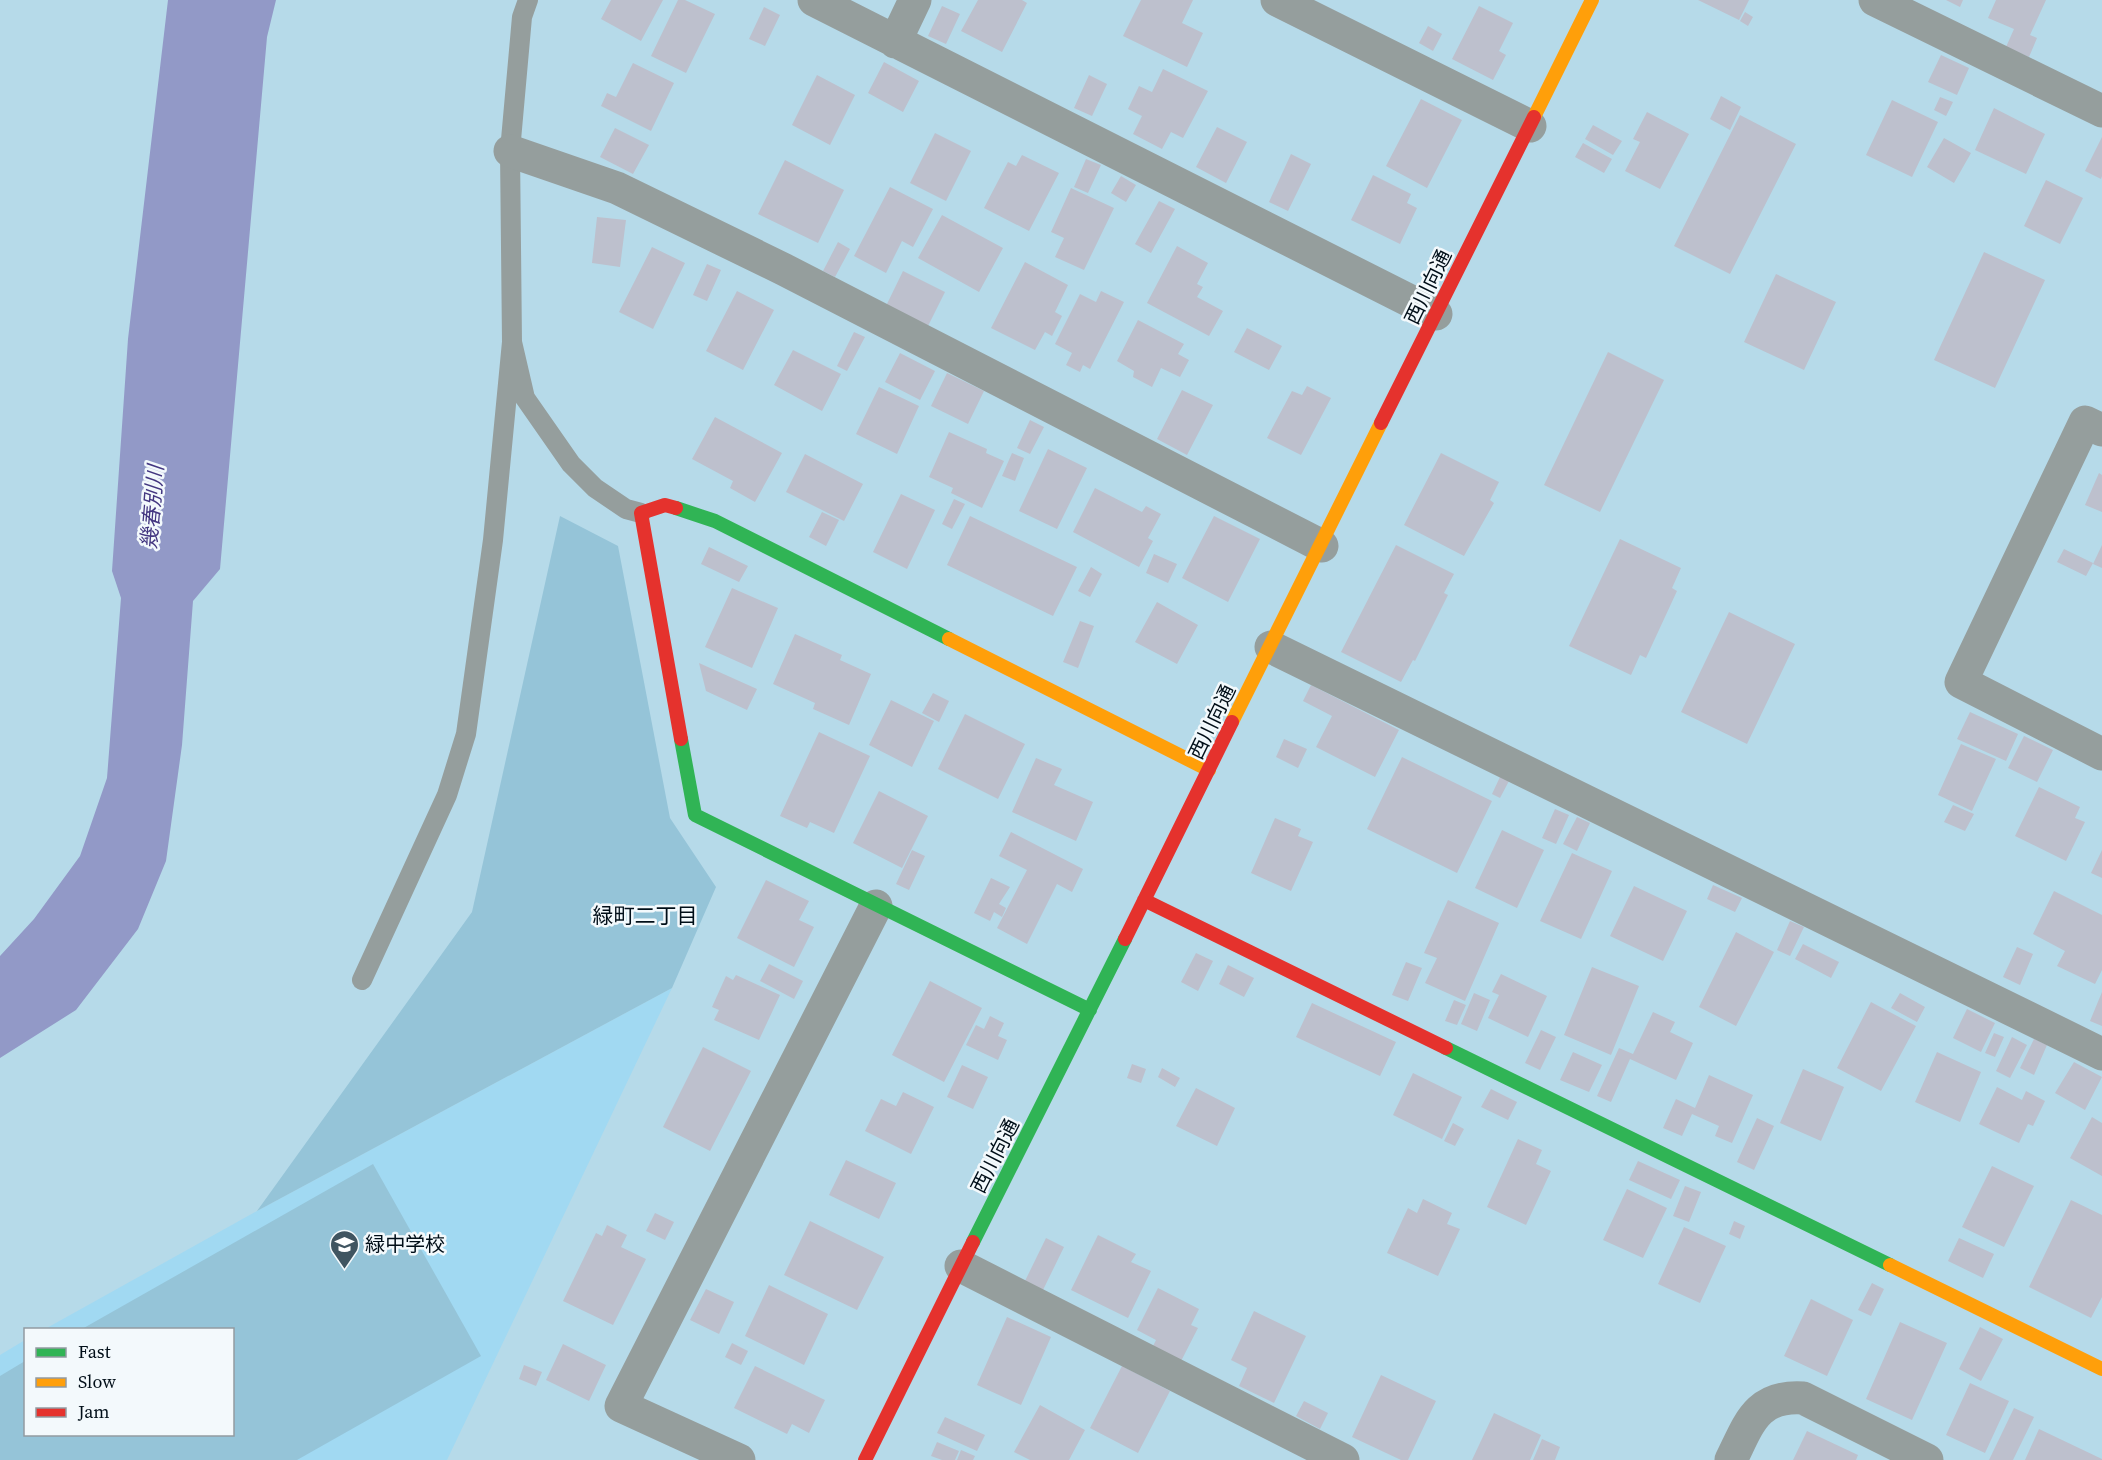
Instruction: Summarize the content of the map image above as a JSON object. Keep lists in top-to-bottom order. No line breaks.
{"streets":{"street":["西川向通"]},"districts":["緑町二丁目"],"water":["幾春別川"],"places":{"school or university":["緑中学校"]},"legend":["Fast","Slow","Jam"]}
